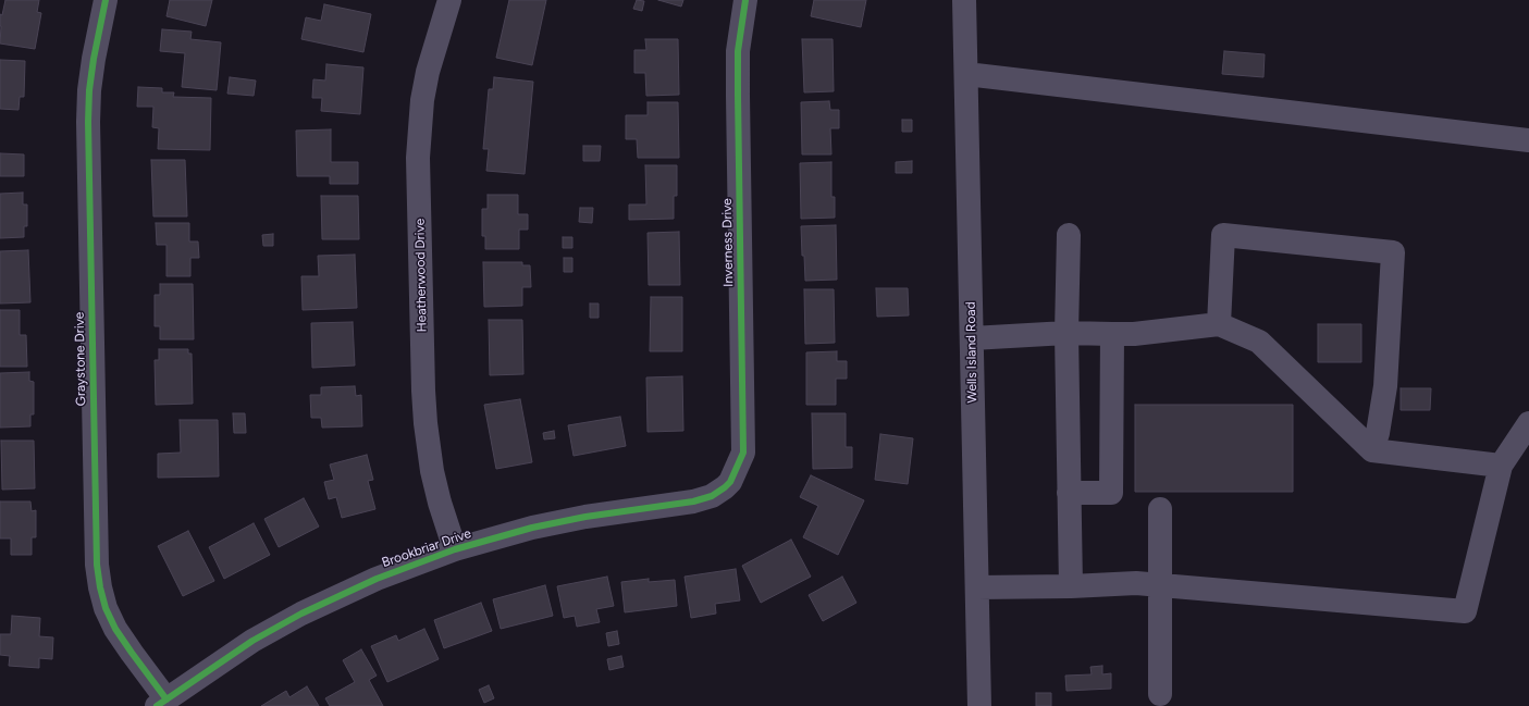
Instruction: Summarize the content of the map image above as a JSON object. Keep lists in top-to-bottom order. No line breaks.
{"streets":{"street":["Inverness Drive","Heatherwood Drive","Wells Island Road","Graystone Drive","Brookbriar Drive"]},"crossings":[["Inverness Drive","Brookbriar Drive"],["Heatherwood Drive","Brookbriar Drive"],["Graystone Drive","Brookbriar Drive"]]}
